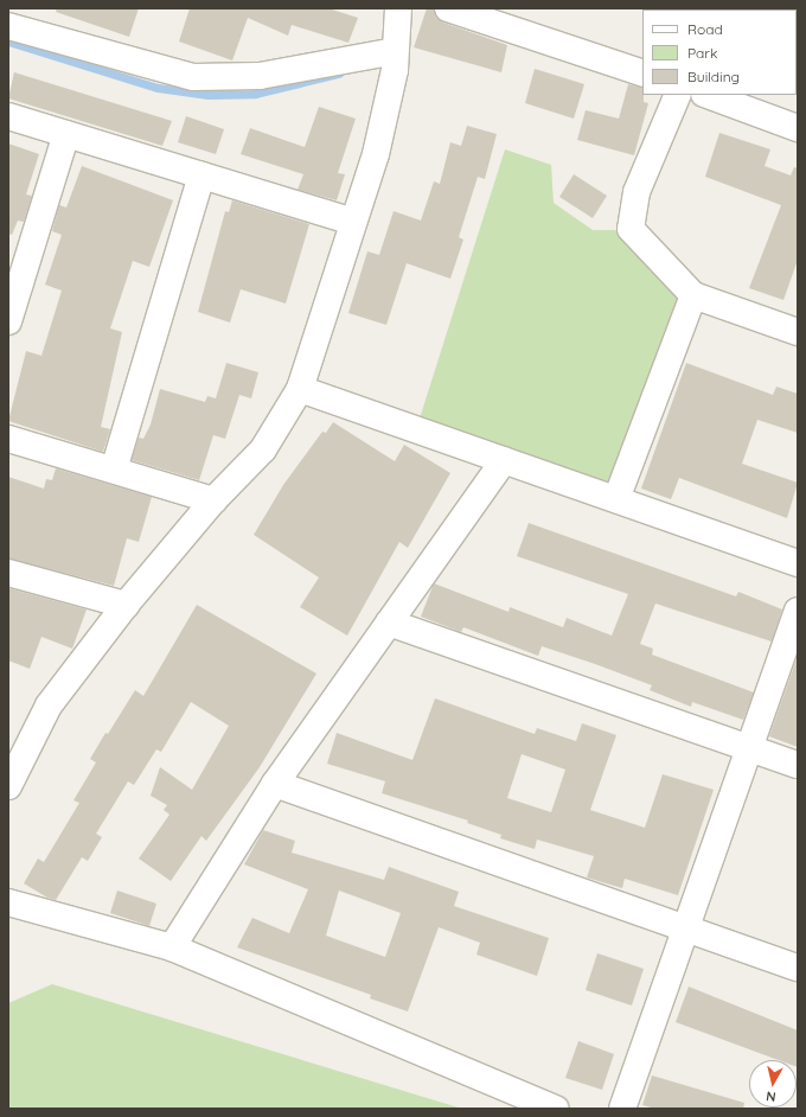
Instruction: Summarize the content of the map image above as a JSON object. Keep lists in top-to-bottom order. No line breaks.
{"legend":["Road","Park","Building"],"north":"bottom"}
